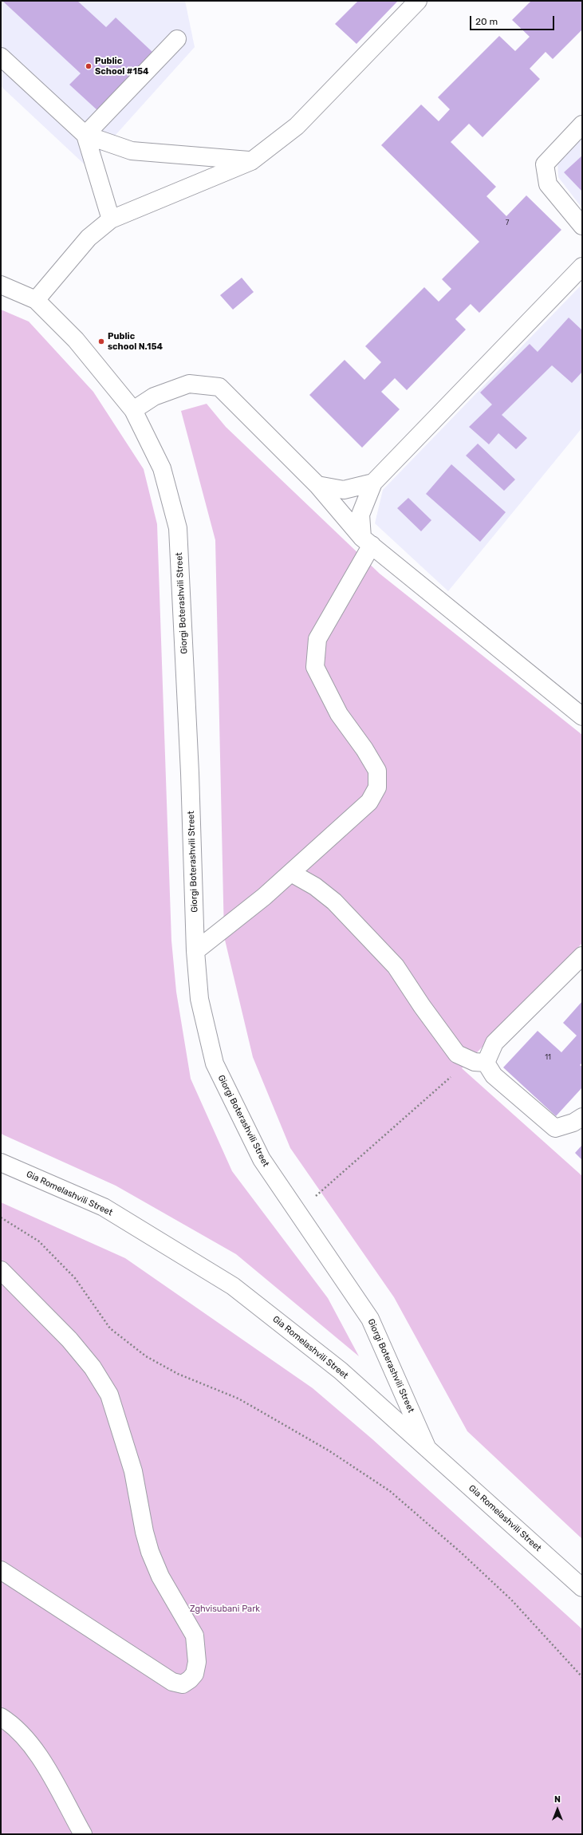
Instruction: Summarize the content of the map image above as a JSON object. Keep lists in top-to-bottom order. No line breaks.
{"streets":{"street":["Giorgi Boterashvili Street","Gia Romelashvili Street"]},"crossings":[["Giorgi Boterashvili Street","Gia Romelashvili Street"]],"parks":["Zghvisubani Park"],"places":["Public School #154","Public school N.154"],"house_numbers":["7","11"],"scale_bar":"20 m","north":"top"}
